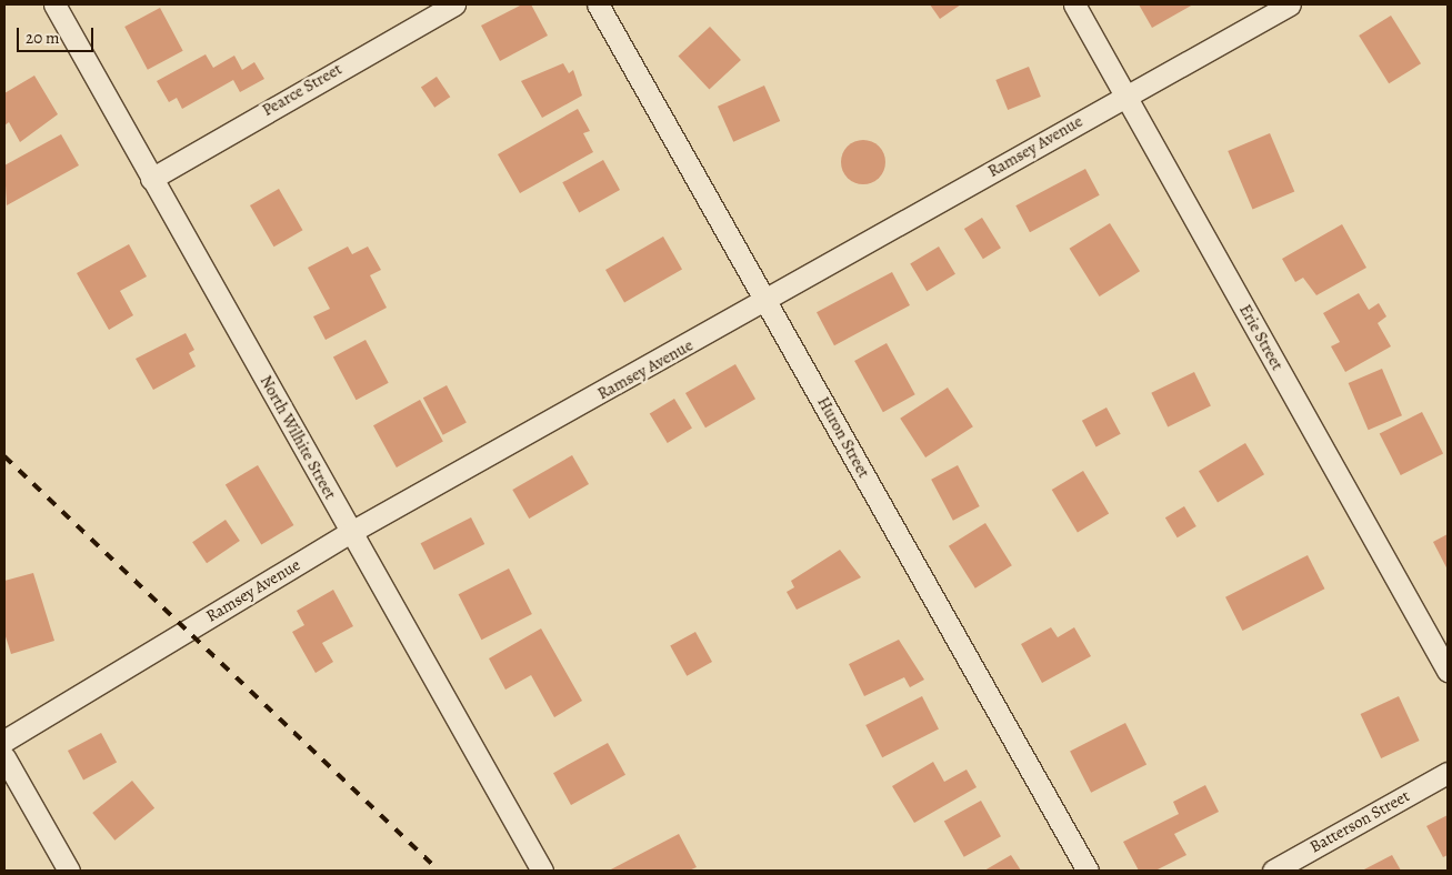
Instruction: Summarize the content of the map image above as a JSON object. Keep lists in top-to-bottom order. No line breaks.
{"streets":{"street":["Pearce Street","Ramsey Avenue","Erie Street","North Wilhite Street","Huron Street","Batterson Street"]},"crossings":[["Pearce Street","North Wilhite Street"],["Ramsey Avenue","Erie Street"],["Ramsey Avenue","North Wilhite Street"],["Ramsey Avenue","Huron Street"]],"scale_bar":"20 m"}
